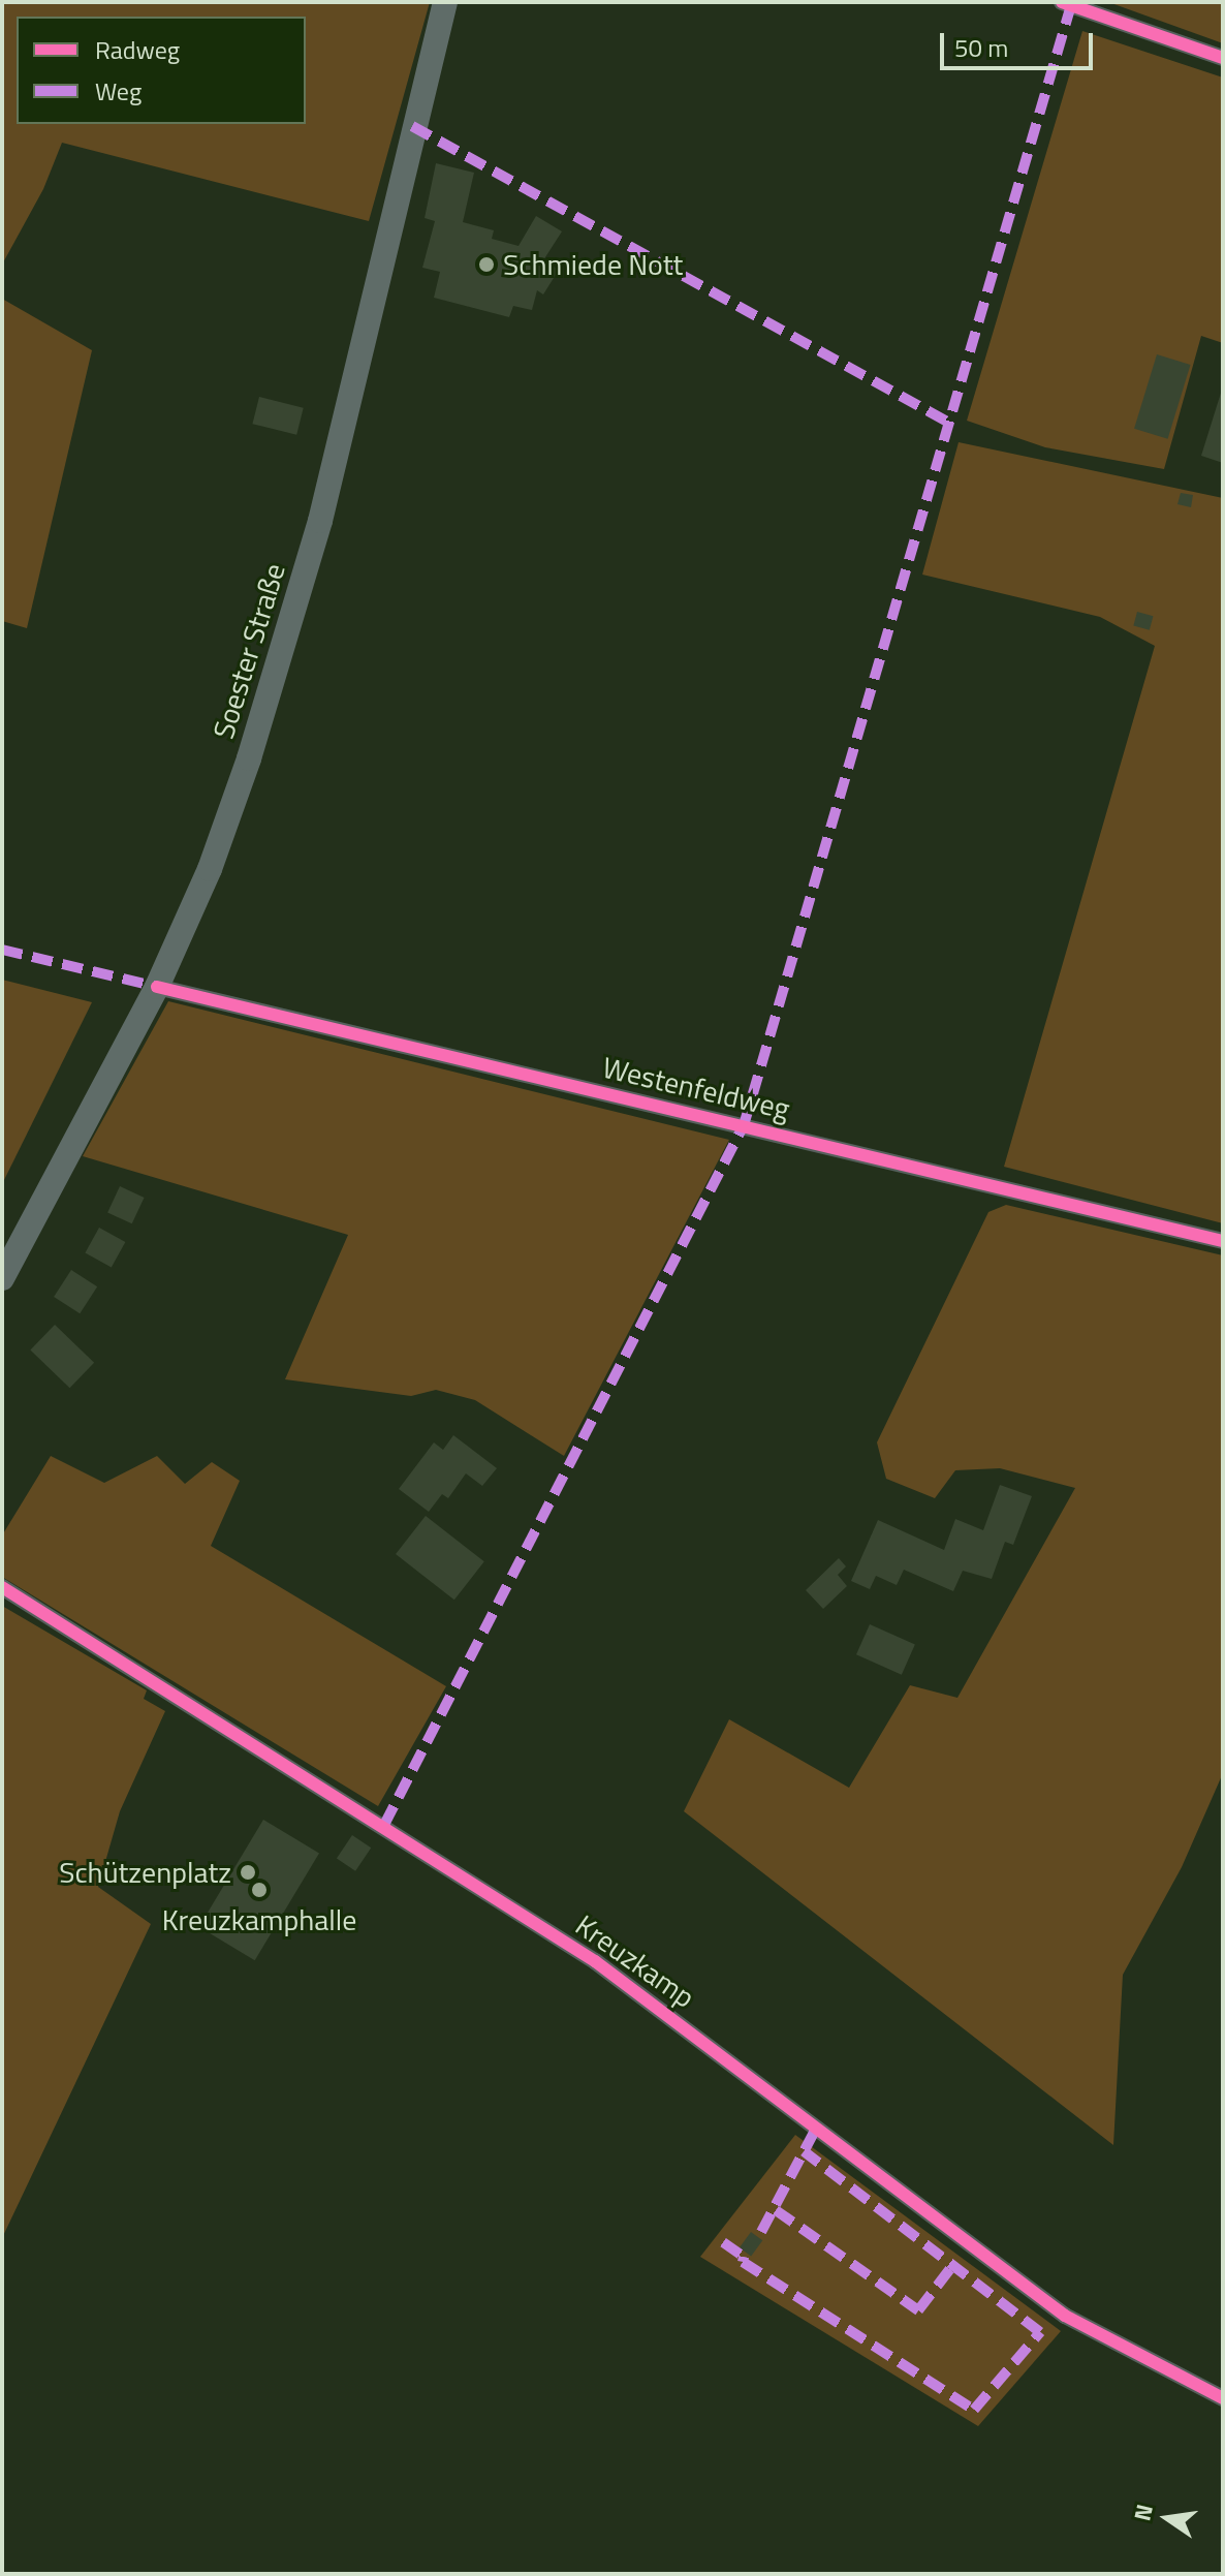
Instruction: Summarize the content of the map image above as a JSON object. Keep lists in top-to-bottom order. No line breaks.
{"streets":{"main road":["Soester Straße"],"street":["Westenfeldweg","Kreuzkamp"]},"crossings":[["Soester Straße","Westenfeldweg"]],"places":["Schmiede Nott","Schützenplatz","Kreuzkamphalle"],"legend":["Radweg","Weg"],"scale_bar":"50 m","north":"left"}
